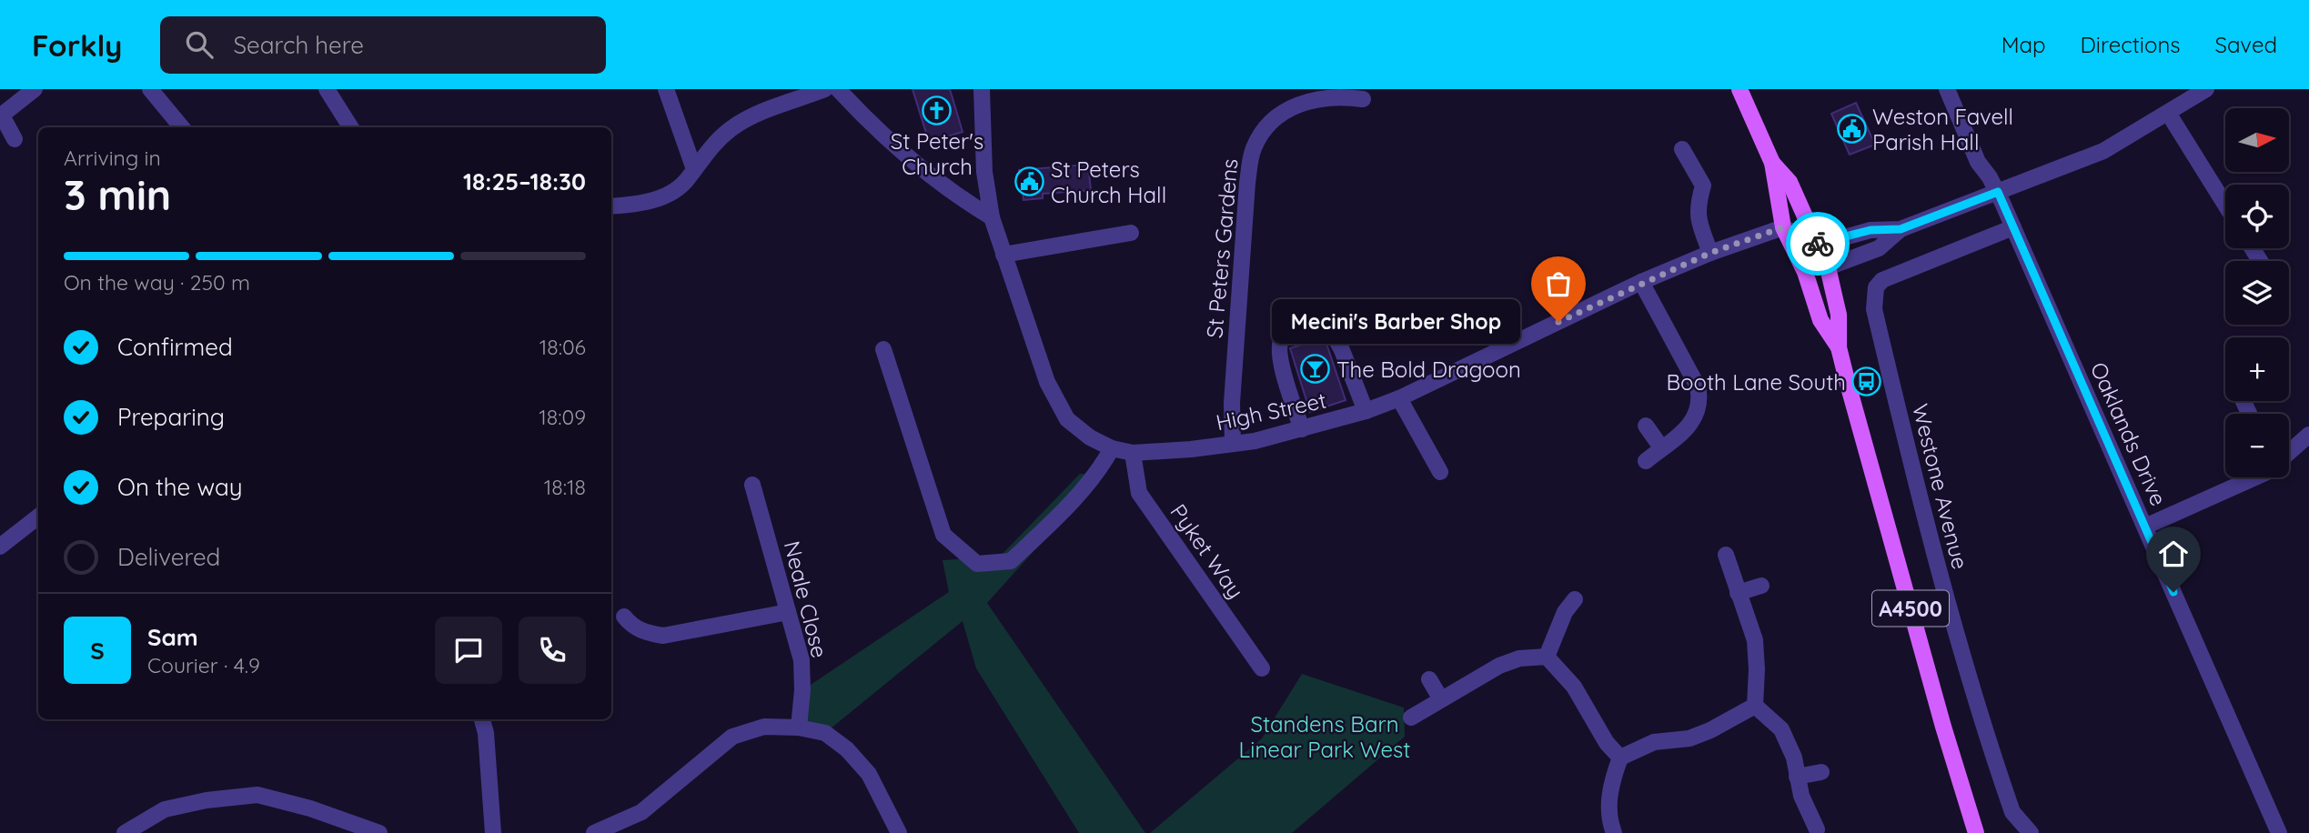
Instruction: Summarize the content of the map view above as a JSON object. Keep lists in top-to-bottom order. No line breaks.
{"streets":{"main road":["A4500"],"street":["St Peters Gardens","High Street","Oaklands Drive","Westone Avenue","Pyket Way","Neale Close"]},"crossings":[["St Peters Gardens","High Street"],["High Street","Pyket Way"],["High Street","A4500"],["Oaklands Drive","Westone Avenue"]],"parks":["Standens Barn Linear Park West"],"places":{"church":["St Peter's Church"],"public building":["Weston Favell Parish Hall","St Peters Church Hall"],"other":["Mecini's Barber Shop"],"bar":["The Bold Dragoon"],"bus stop":["Booth Lane South"]},"north":"right","page":{"header":"Forkly","search":"Search here","nav":["Map","Directions","Saved"],"map_buttons":["+","−"],"heading":["3 min","Arriving in","18:25–18:30"],"panel":["Sam","Courier · 4.9"],"bar":"On the way · 250 m","bubble":"Mecini's Barber Shop","list":[["Confirmed","18:06"],["Preparing","18:09"],["On the way","18:18"],"Delivered"],"round":"S"}}
